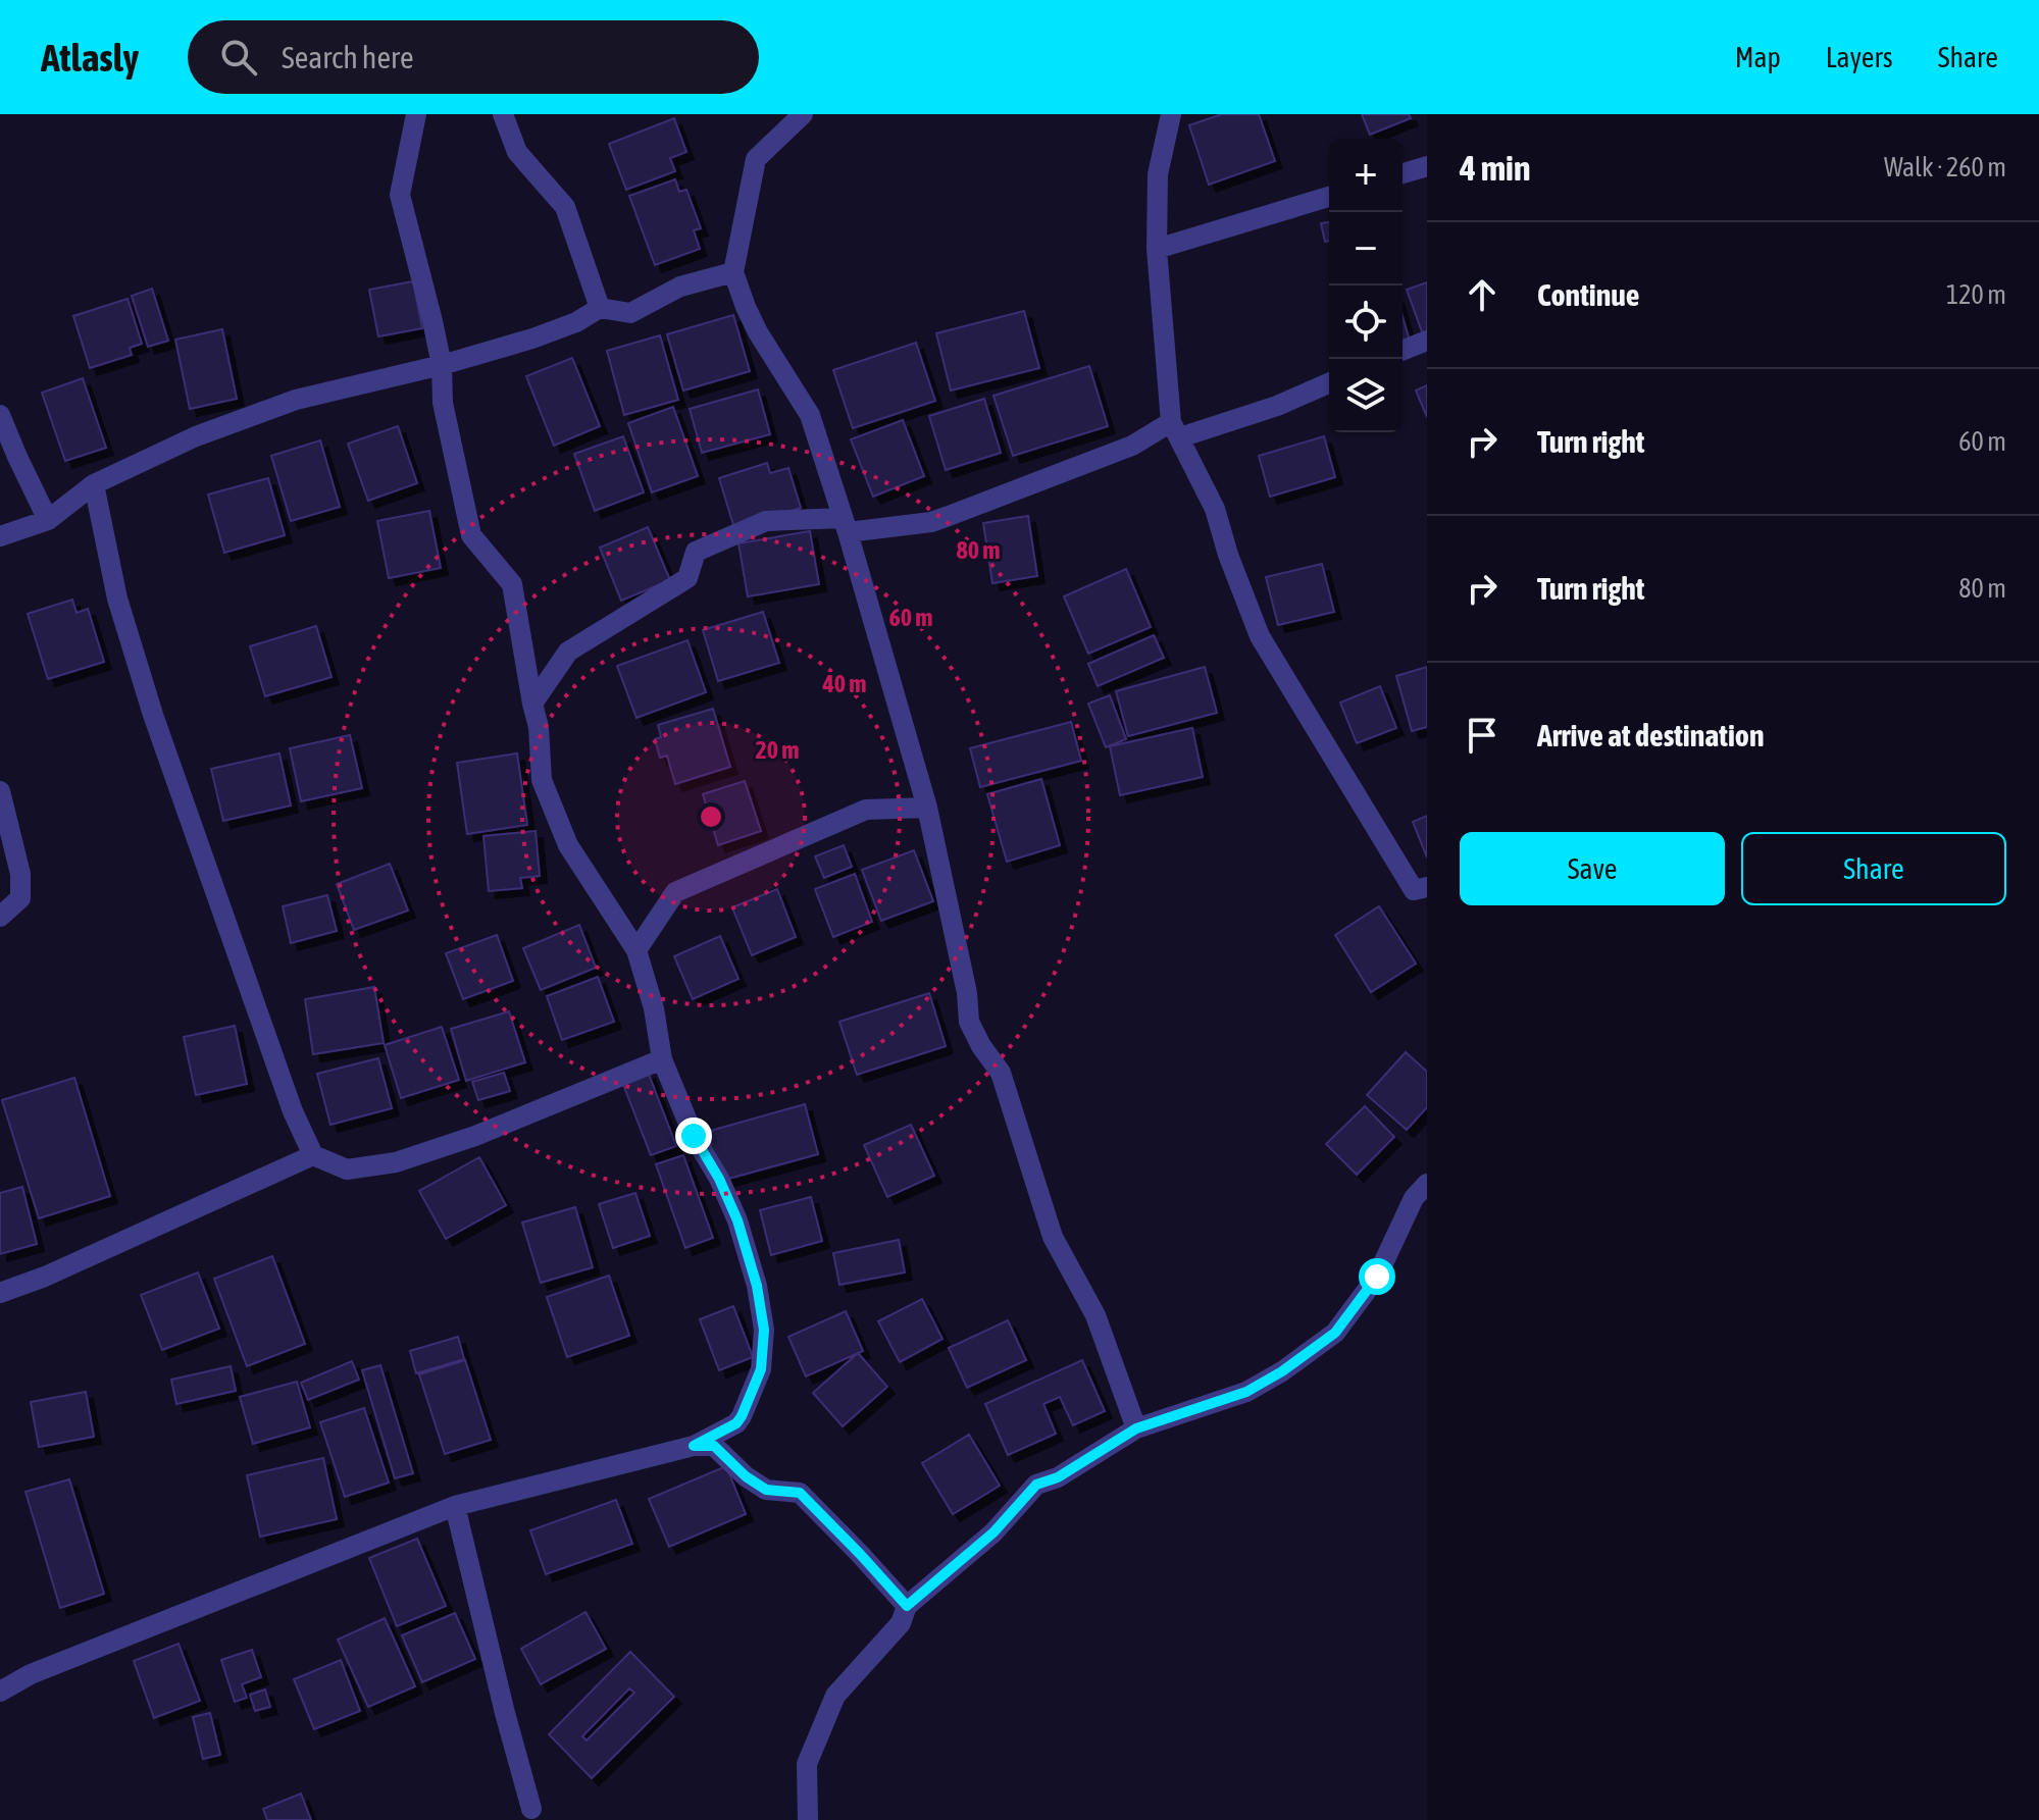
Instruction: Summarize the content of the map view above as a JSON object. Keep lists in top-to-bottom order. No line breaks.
{"page":{"header":"Atlasly","search":"Search here","nav":["Map","Layers","Share"],"heading":["4 min","Walk · 260 m"],"map_buttons":["+","−"],"list":[["Continue","120 m"],["Turn right","60 m"],["Turn right","80 m"],"Arrive at destination"],"buttons":["Save","Share"]},"rings":["80 m","60 m","40 m","20 m"]}
